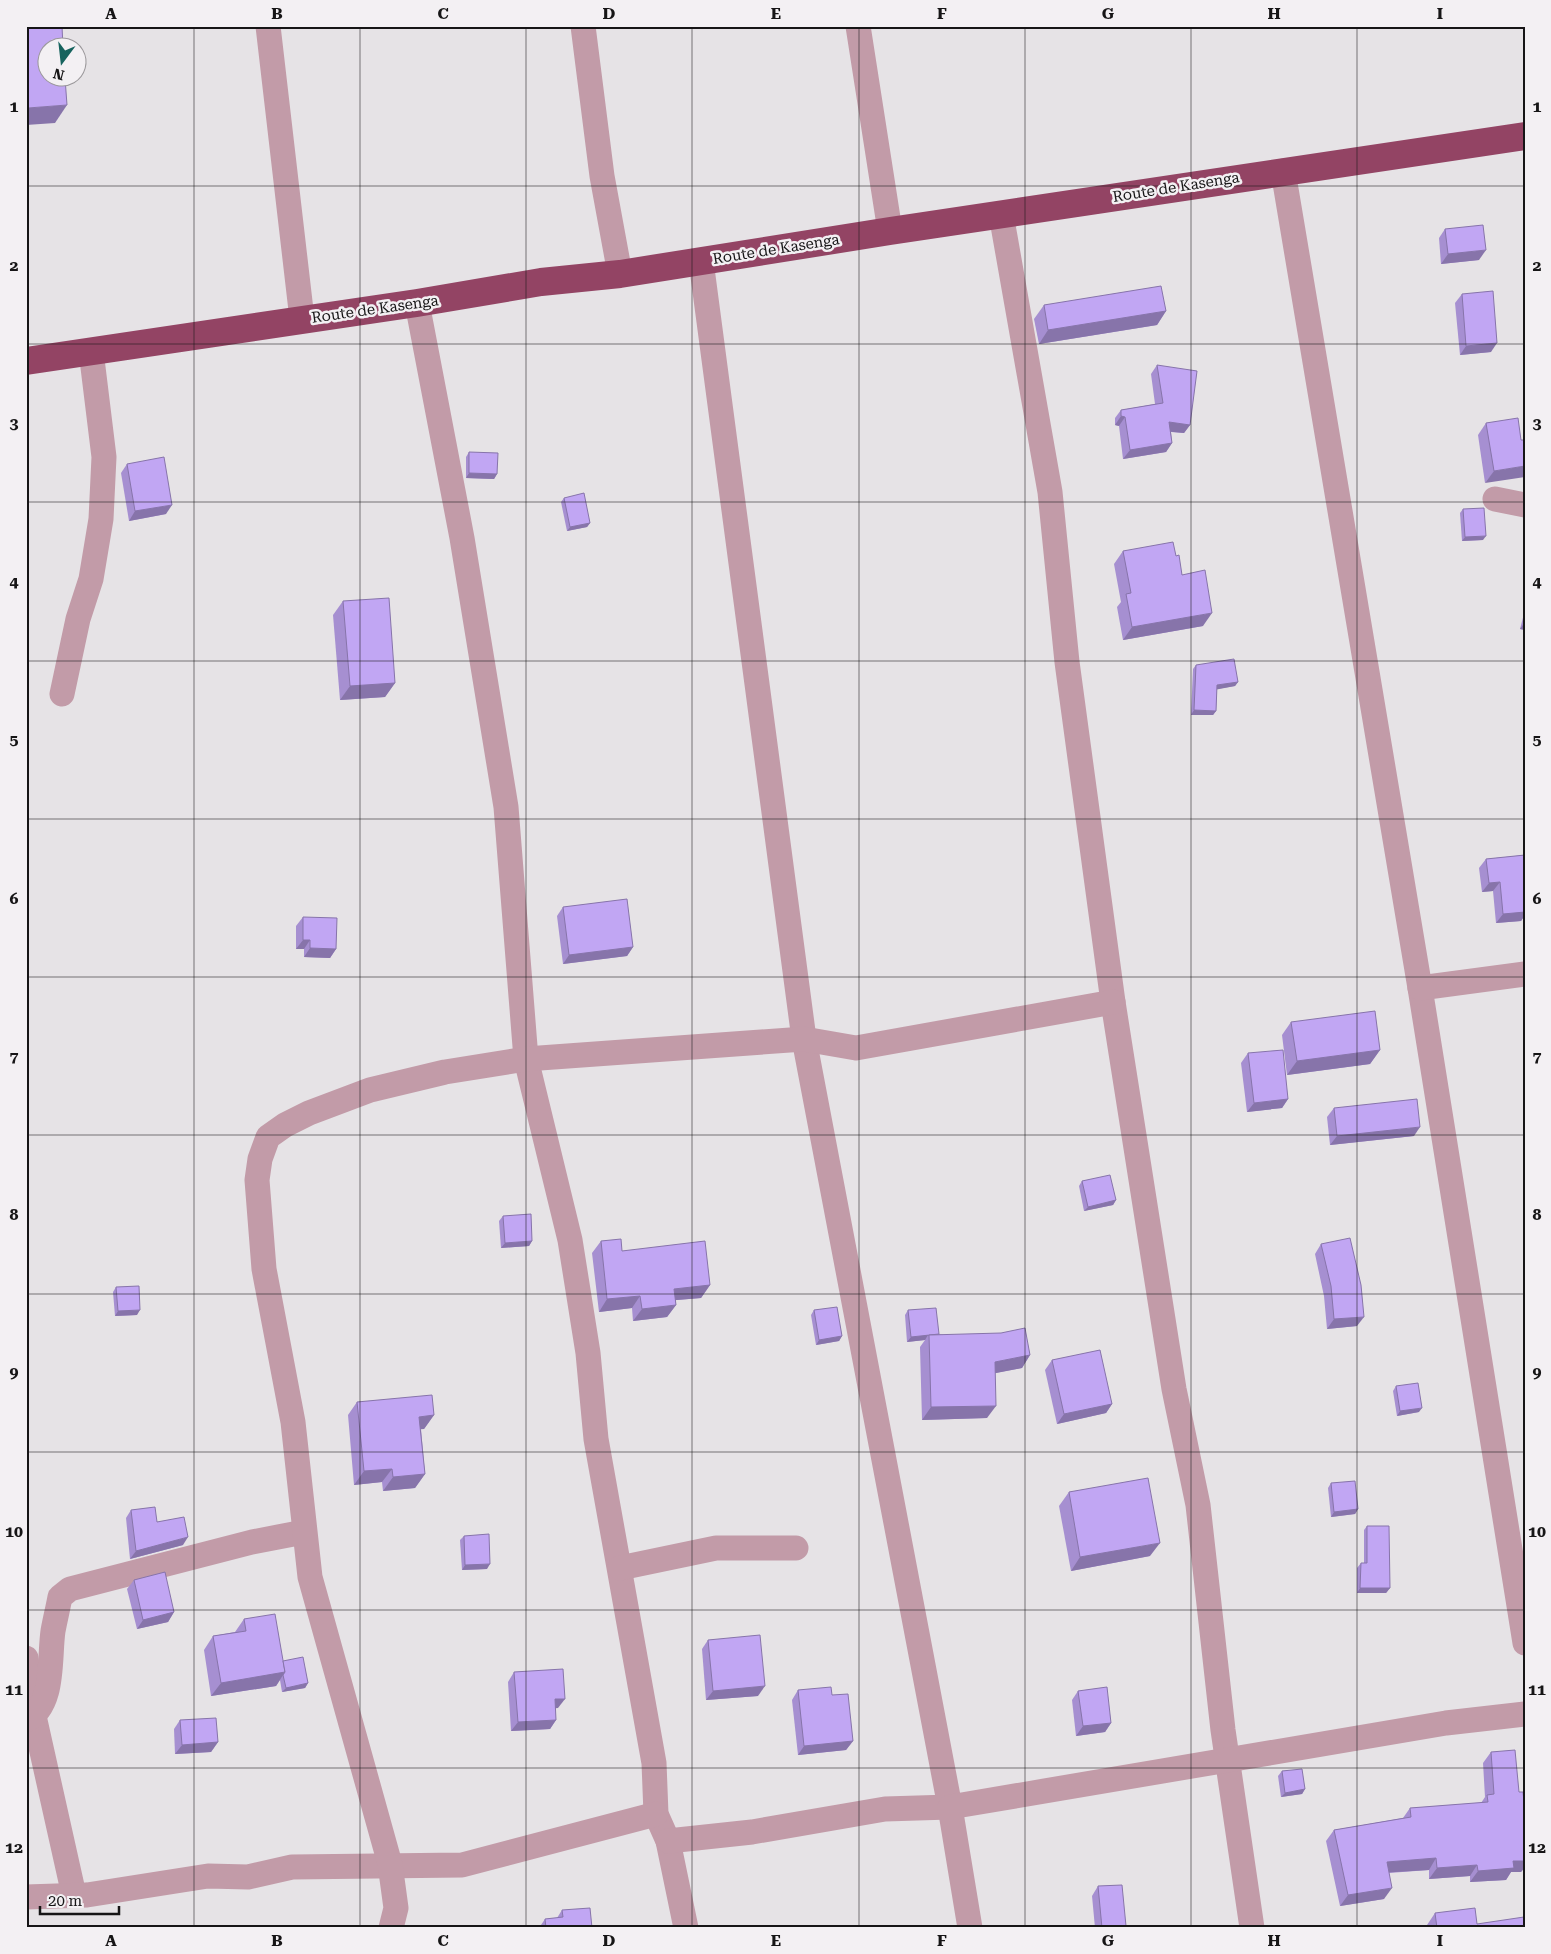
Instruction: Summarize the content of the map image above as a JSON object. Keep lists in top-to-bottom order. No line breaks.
{"streets":{"highway":["Route de Kasenga"]},"scale_bar":"20 m","north":"bottom","grid":{"columns":["A","B","C","D","E","F","G","H","I"],"rows":["1","2","3","4","5","6","7","8","9","10","11","12"]}}
